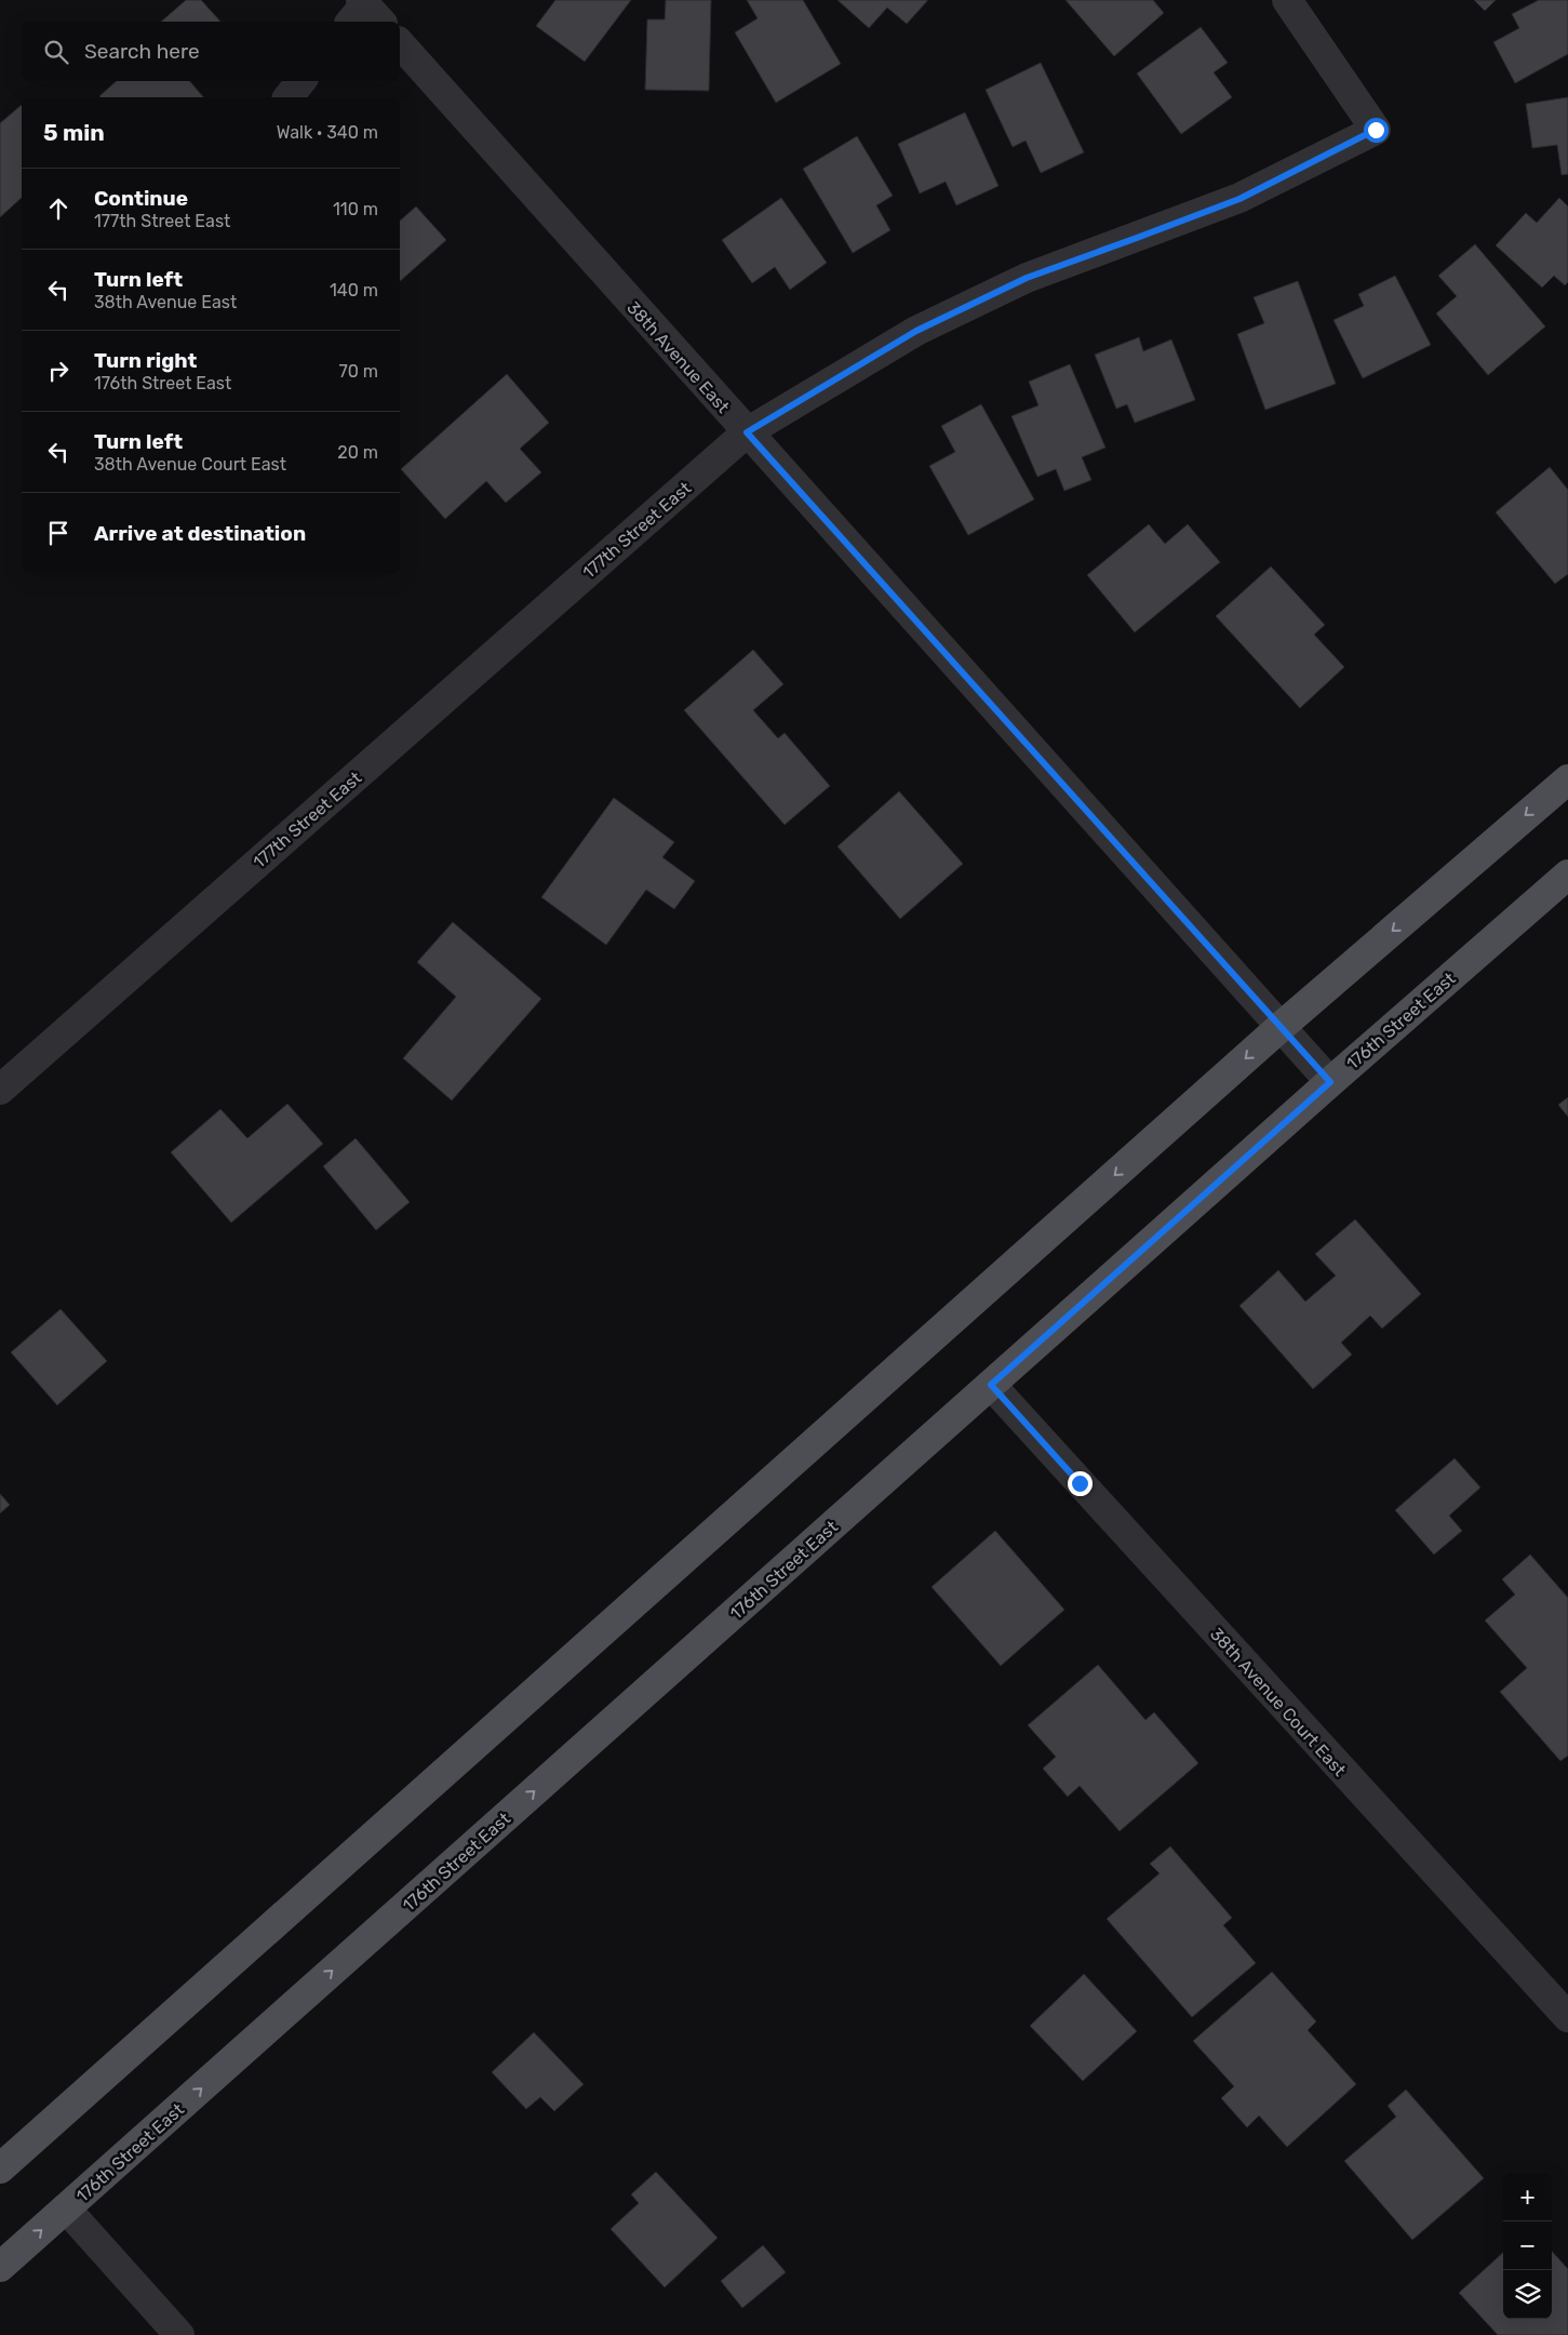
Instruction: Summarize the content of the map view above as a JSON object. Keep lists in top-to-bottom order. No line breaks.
{"streets":{"main road":["176th Street East"],"street":["38th Avenue East","177th Street East","38th Avenue Court East"]},"crossings":[["38th Avenue East","177th Street East"],["38th Avenue East","176th Street East"],["176th Street East","38th Avenue Court East"]],"page":{"search":"Search here","heading":["5 min","Walk · 340 m"],"list":[["Continue","177th Street East","110 m"],["Turn left","38th Avenue East","140 m"],["Turn right","176th Street East","70 m"],["Turn left","38th Avenue Court East","20 m"],"Arrive at destination"],"map_buttons":["+","−"]}}
